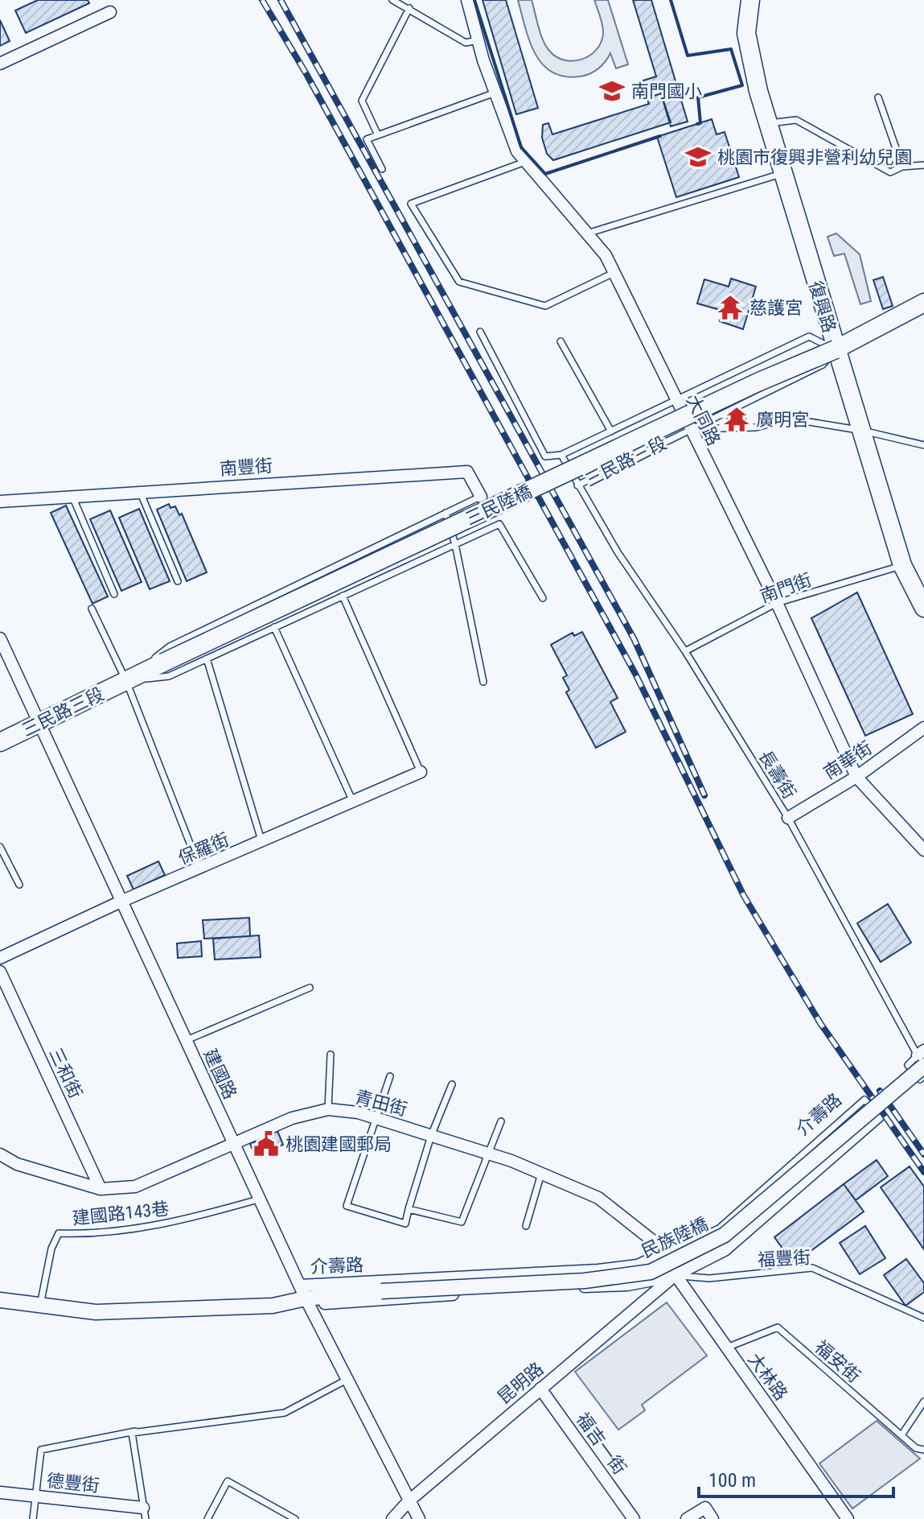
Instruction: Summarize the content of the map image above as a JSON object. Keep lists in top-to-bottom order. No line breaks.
{"streets":{"main road":["復興路","三民路三段","三民陸橋"],"street":["大同路","南豐街","南華街","保羅街","三和街","建國路","青田街","介壽路","民族陸橋","大林路","昆明路","福吉一街","德豐街"],"lane":["南門街","長壽街","建國路143巷","福豐街","福安街"]},"crossings":[["復興路","三民路三段"],["復興路","三民陸橋"],["復興路","南門街"],["大同路","三民路三段"],["大同路","南門街"],["大同路","南華街"],["三民路三段","南豐街"],["三民路三段","三民陸橋"],["三民路三段","長壽街"],["三民路三段","建國路"],["南門街","長壽街"],["南華街","長壽街"],["長壽街","民族陸橋"],["保羅街","建國路"],["三和街","青田街"],["建國路","青田街"],["建國路","介壽路"],["建國路","建國路143巷"],["建國路","昆明路"],["青田街","介壽路"],["青田街","大林路"],["介壽路","建國路143巷"],["介壽路","民族陸橋"],["介壽路","福豐街"],["介壽路","大林路"],["介壽路","昆明路"],["福豐街","大林路"],["福豐街","昆明路"],["福安街","大林路"],["大林路","昆明路"],["昆明路","福吉一街"]],"places":{"school or university":["南門國小","桃園市復興非營利幼兒園"],"temple":["慈護宮","廣明宮"],"public building":["桃園建國郵局"]},"scale_bar":"100 m"}
